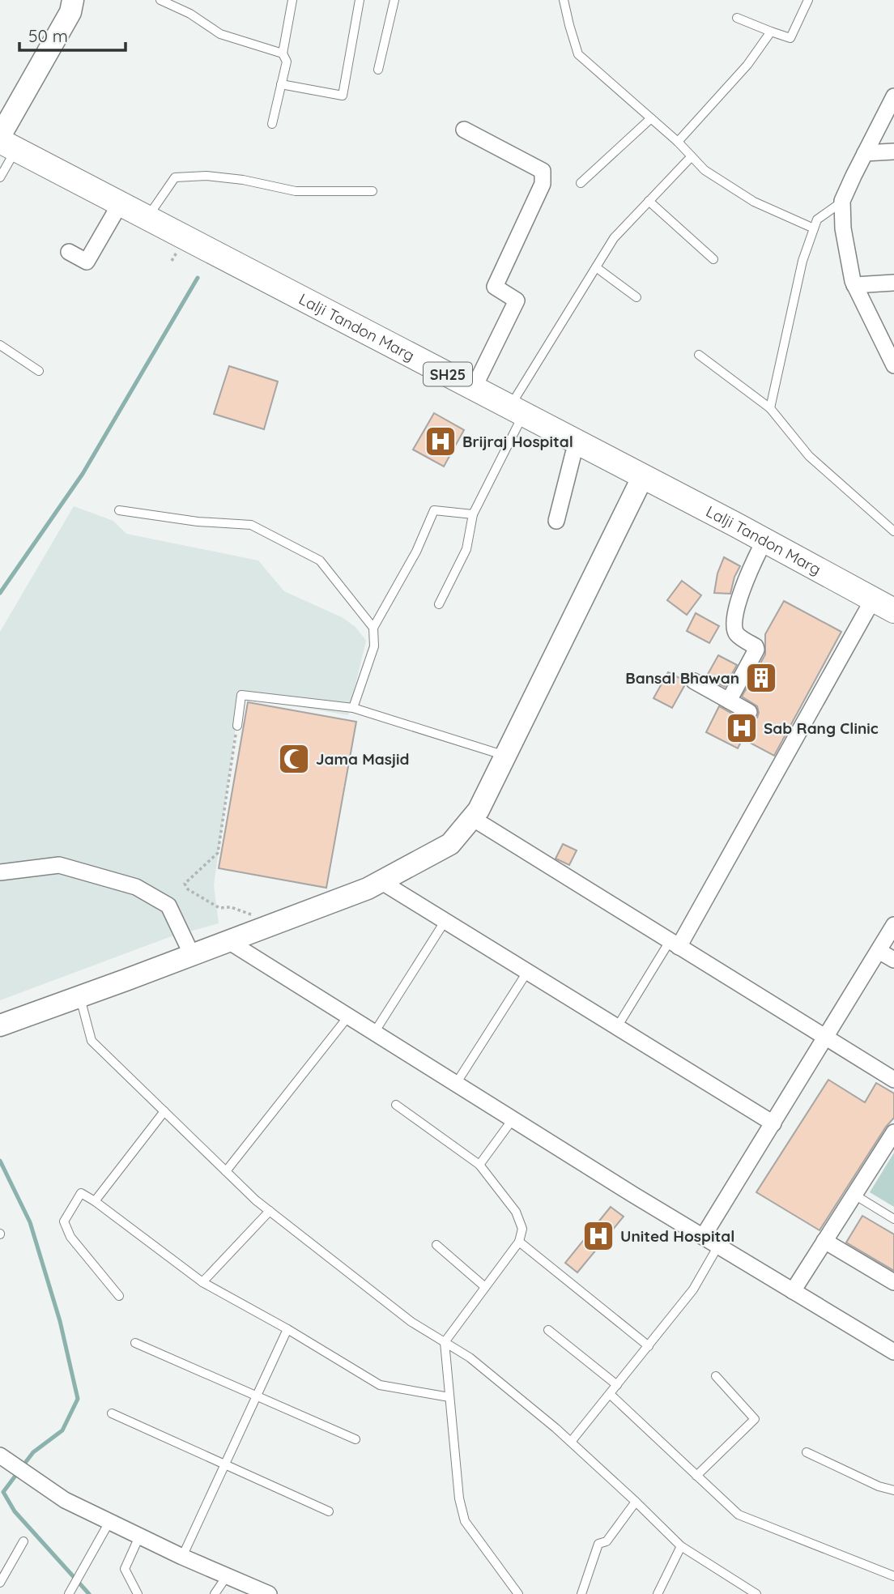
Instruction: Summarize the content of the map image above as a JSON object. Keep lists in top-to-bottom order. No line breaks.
{"streets":{"main road":["Lalji Tandon Marg","SH25"]},"places":{"hospital":["Brijraj Hospital","Sab Rang Clinic","United Hospital"],"building":["Bansal Bhawan"],"mosque":["Jama Masjid"]},"scale_bar":"50 m"}
